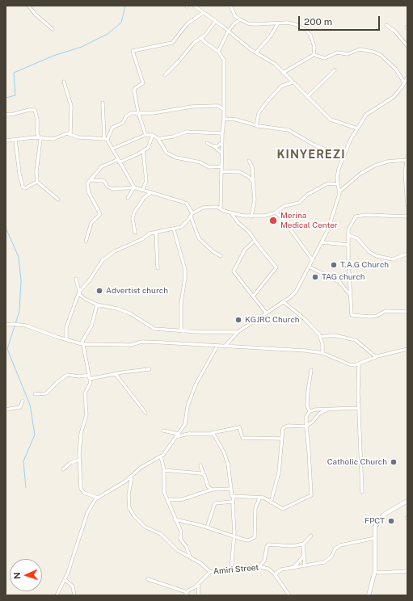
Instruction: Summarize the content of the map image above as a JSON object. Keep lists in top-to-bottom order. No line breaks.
{"streets":{"street":["Amiri Street"]},"districts":["KINYEREZI"],"places":["Merina Medical Center","T.A.G Church","TAG church","Advertist church","KGJRC Church","Catholic Church","FPCT"],"scale_bar":"200 m","north":"left"}
